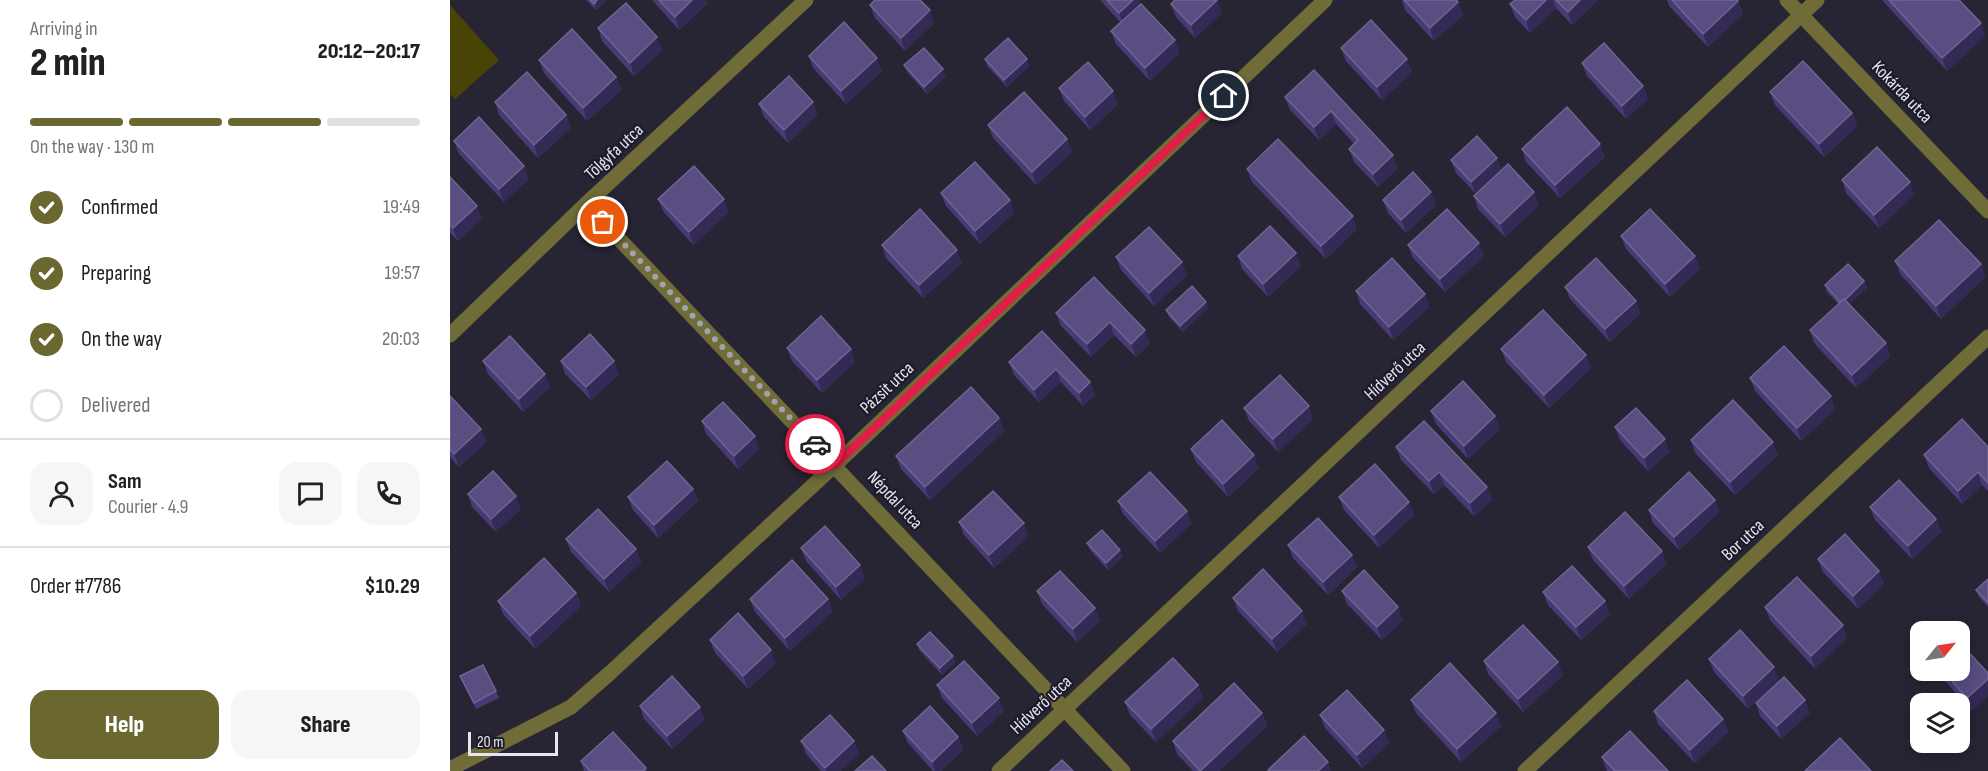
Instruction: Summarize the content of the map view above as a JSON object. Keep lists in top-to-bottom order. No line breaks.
{"streets":{"street":["Kokárda utca","Tölgyfa utca","Hídverő utca","Pázsit utca","Népdal utca","Bor utca"]},"crossings":[["Kokárda utca","Hídverő utca"],["Tölgyfa utca","Népdal utca"],["Hídverő utca","Népdal utca"],["Pázsit utca","Népdal utca"]],"scale_bar":"20 m","north":"top right","page":{"heading":["2 min","Arriving in","20:12–20:17"],"panel":["Sam","Courier · 4.9","Order #7786","$10.29"],"bar":"On the way · 130 m","list":[["Confirmed","19:49"],["Preparing","19:57"],["On the way","20:03"],"Delivered"],"buttons":["Help","Share"],"scale":"20 m"}}
